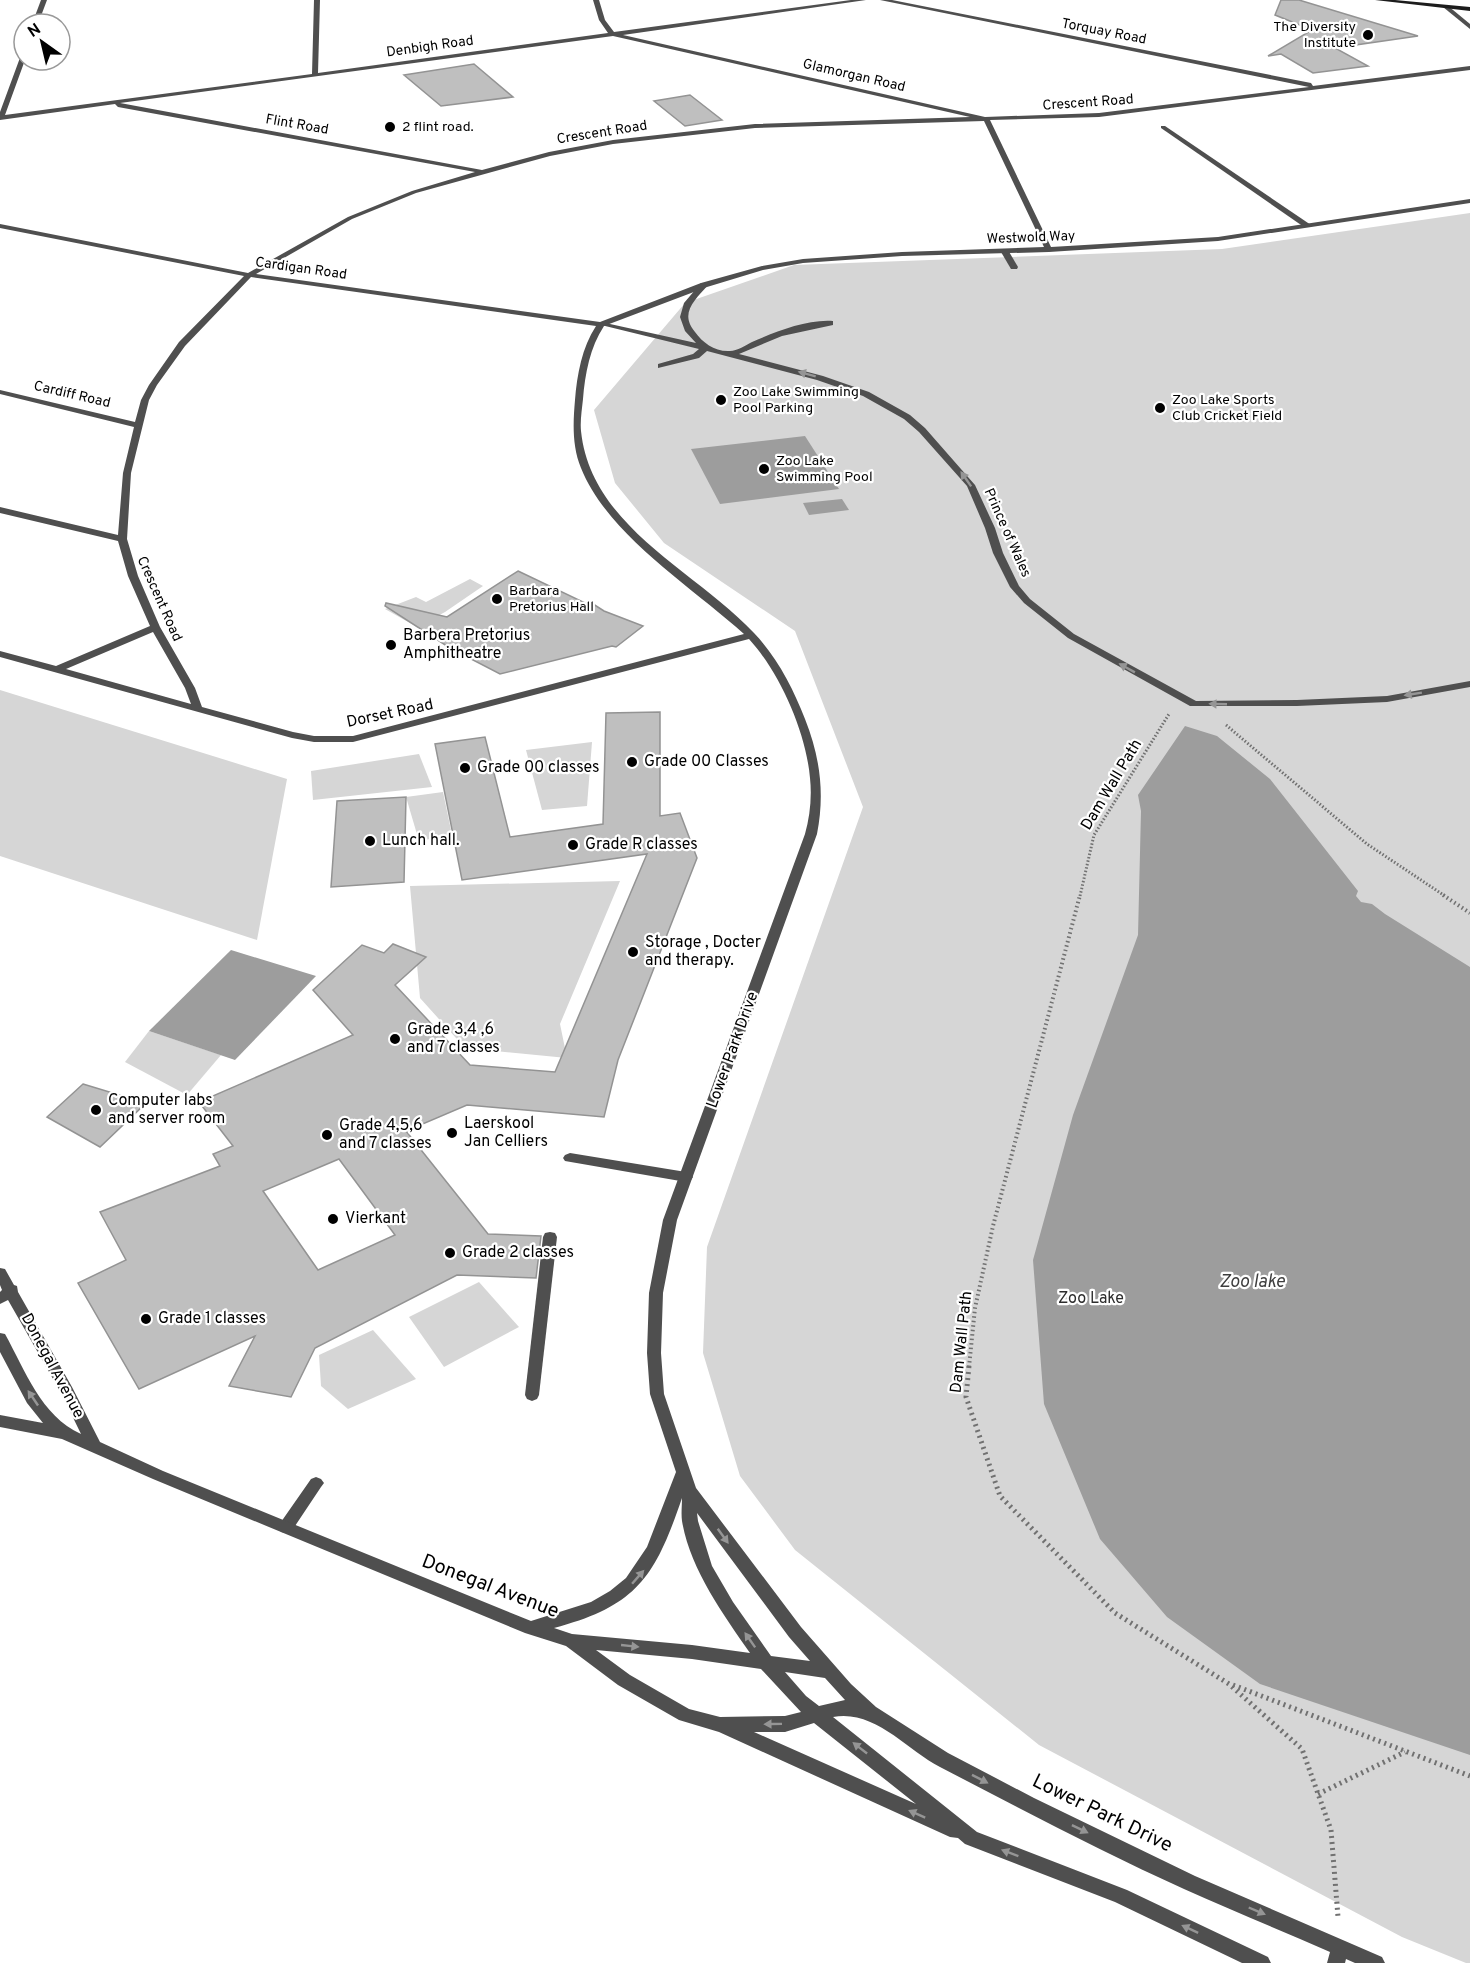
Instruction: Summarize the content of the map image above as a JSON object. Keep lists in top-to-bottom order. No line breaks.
{"streets":{"street":["Torquay Road","Denbigh Road","Glamorgan Road","Crescent Road","Flint Road","Westwold Way","Cardigan Road","Cardiff Road","Prince of Wales","Dorset Road","Lower Park Drive","Donegal Avenue"],"path":["Dam Wall Path"]},"crossings":[["Torquay Road","Crescent Road"],["Denbigh Road","Glamorgan Road"],["Denbigh Road","Flint Road"],["Glamorgan Road","Crescent Road"],["Crescent Road","Flint Road"],["Crescent Road","Cardigan Road"],["Crescent Road","Cardiff Road"],["Crescent Road","Dorset Road"],["Westwold Way","Cardigan Road"],["Westwold Way","Prince of Wales"],["Westwold Way","Lower Park Drive"],["Cardigan Road","Prince of Wales"],["Cardigan Road","Lower Park Drive"],["Prince of Wales","Dam Wall Path"],["Prince of Wales","Lower Park Drive"],["Dorset Road","Lower Park Drive"],["Dam Wall Path","Lower Park Drive"],["Lower Park Drive","Donegal Avenue"]],"one_way":["Prince of Wales"],"water":["Zoo lake"],"parks":["Zoo Lake"],"places":["The Diversity Institute","2 flint road.","Zoo Lake Swimming Pool Parking","Zoo Lake Sports Club Cricket Field","Zoo Lake Swimming Pool","Barbara Pretorius Hall","Barbera Pretorius Amphitheatre","Grade 00 Classes","Grade 00 classes","Lunch hall.","Grade R classes","Storage , Docter and therapy.","Grade 3,4 ,6 and 7 classes","Computer labs and server room","Laerskool Jan Celliers","Grade 4,5,6 and 7 classes","Vierkant","Grade 2 classes","Grade 1 classes"],"north":"top left"}
